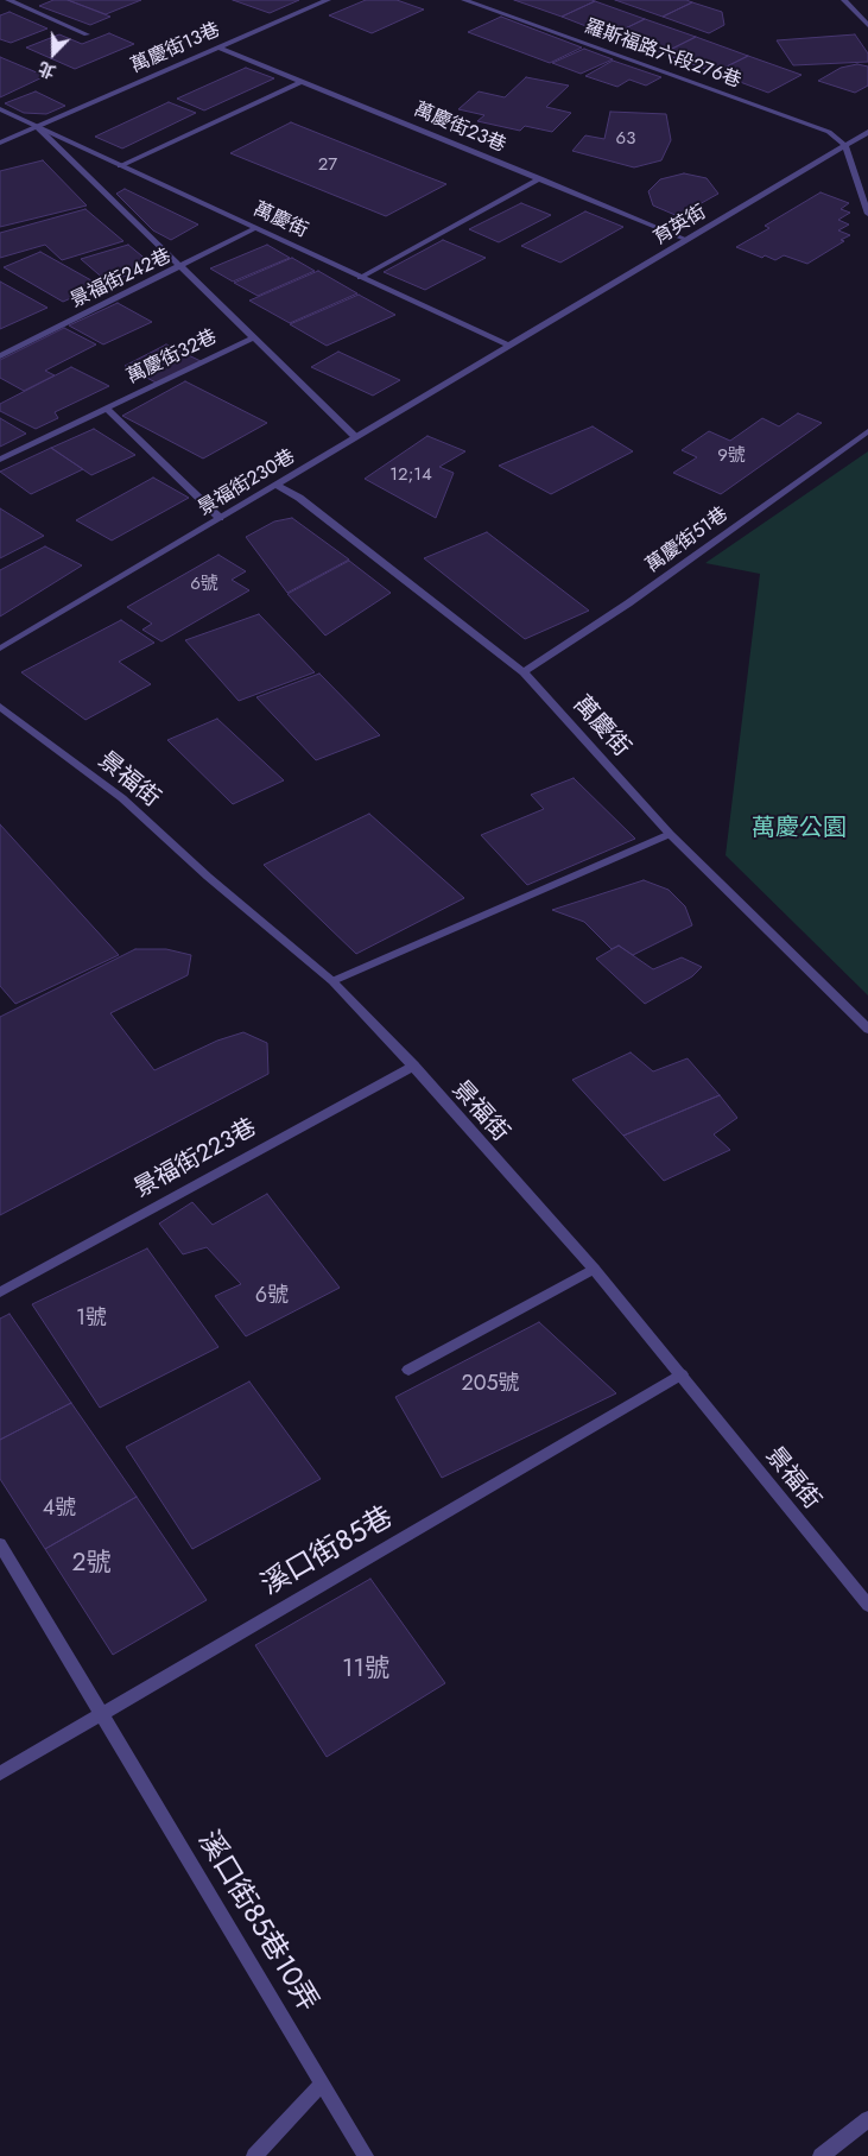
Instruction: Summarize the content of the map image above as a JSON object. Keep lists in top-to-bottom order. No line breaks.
{"streets":{"street":["萬慶街13巷","羅斯福路六段276巷","萬慶街23巷","萬慶街","育英街","景福街242巷","萬慶街32巷","景福街230巷","萬慶街51巷","景福街","景福街223巷","溪口街85巷","溪口街85巷10弄"]},"crossings":[["萬慶街13巷","萬慶街23巷"],["萬慶街13巷","萬慶街"],["羅斯福路六段276巷","育英街"],["萬慶街23巷","育英街"],["萬慶街","育英街"],["萬慶街","景福街242巷"],["萬慶街","萬慶街32巷"],["萬慶街","景福街230巷"],["萬慶街","萬慶街51巷"],["育英街","景福街230巷"],["萬慶街32巷","景福街230巷"],["景福街","景福街223巷"],["景福街","溪口街85巷"],["溪口街85巷","溪口街85巷10弄"]],"parks":["萬慶公園"],"house_numbers":["63","27","9號","12;14","6號","6號","1號","205號","4號","2號","11號"],"north":"bottom"}
